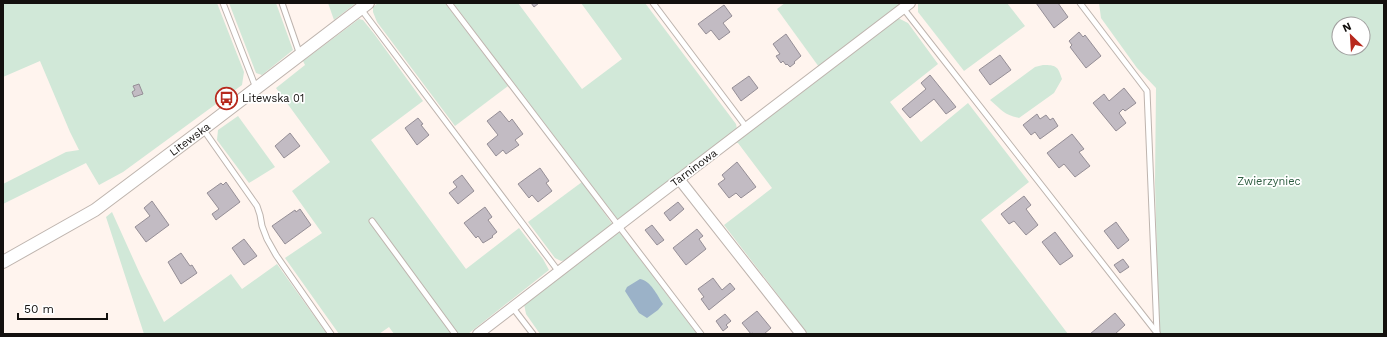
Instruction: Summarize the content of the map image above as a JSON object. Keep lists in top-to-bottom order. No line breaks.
{"streets":{"street":["Litewska","Tarninowa"]},"parks":["Zwierzyniec"],"places":{"bus stop":["Litewska 01"]},"scale_bar":"50 m","north":"top left"}
